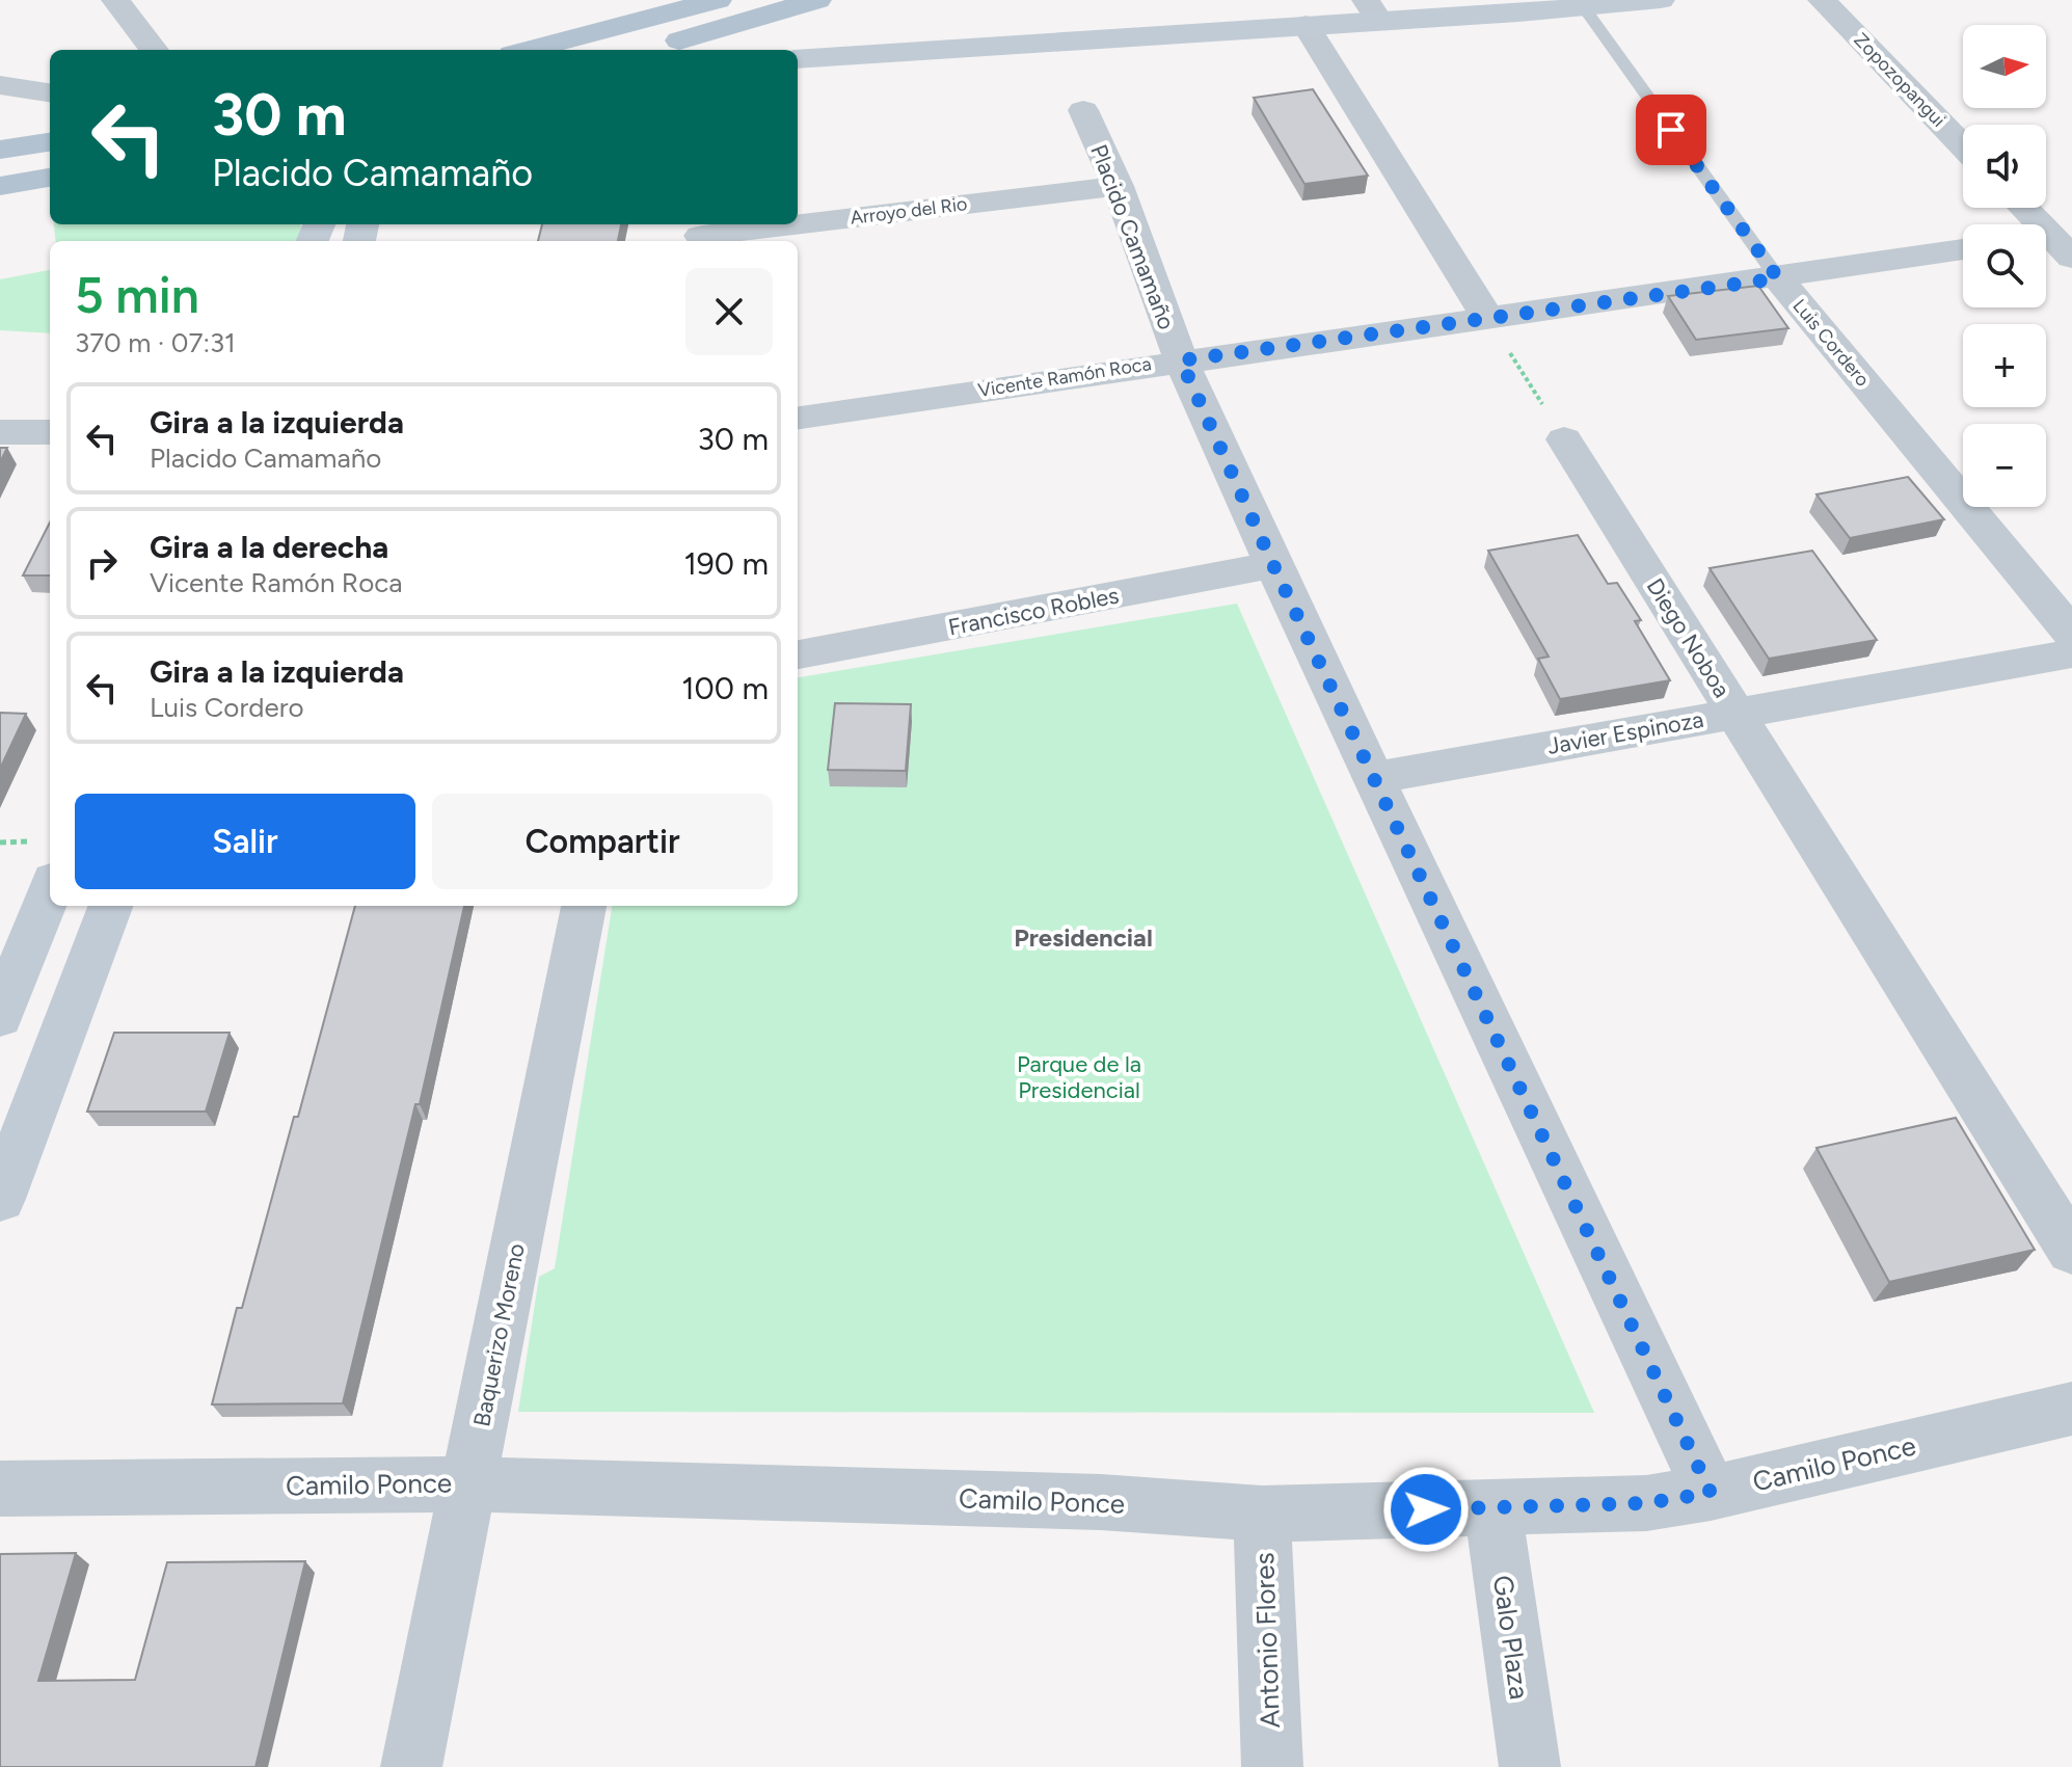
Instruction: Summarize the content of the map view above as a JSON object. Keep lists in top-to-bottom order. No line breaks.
{"streets":{"street":["Zopozopangui","Arroyo del Rio","Placido Camamaño","Luis Cordero","Vicente Ramón Roca","Francisco Robles","Diego Noboa","Javier Espinoza","Baquerizo Moreno","Camilo Ponce","Galo Plaza","Antonio Flores"]},"crossings":[["Arroyo del Rio","Placido Camamaño"],["Placido Camamaño","Vicente Ramón Roca"],["Placido Camamaño","Francisco Robles"],["Placido Camamaño","Javier Espinoza"],["Placido Camamaño","Camilo Ponce"],["Luis Cordero","Vicente Ramón Roca"],["Diego Noboa","Javier Espinoza"],["Baquerizo Moreno","Camilo Ponce"],["Camilo Ponce","Galo Plaza"],["Camilo Ponce","Antonio Flores"]],"districts":["Presidencial"],"parks":["Parque de la Presidencial"],"north":"right","page":{"map_buttons":["+","−"],"turn":["30 m","Placido Camamaño"],"heading":["5 min","370 m · 07:31"],"list":[{"name":"Gira a la izquierda","note":"Placido Camamaño","value":"30 m"},{"name":"Gira a la derecha","note":"Vicente Ramón Roca","value":"190 m"},{"name":"Gira a la izquierda","note":"Luis Cordero","value":"100 m"}],"buttons":["Salir","Compartir"]}}
